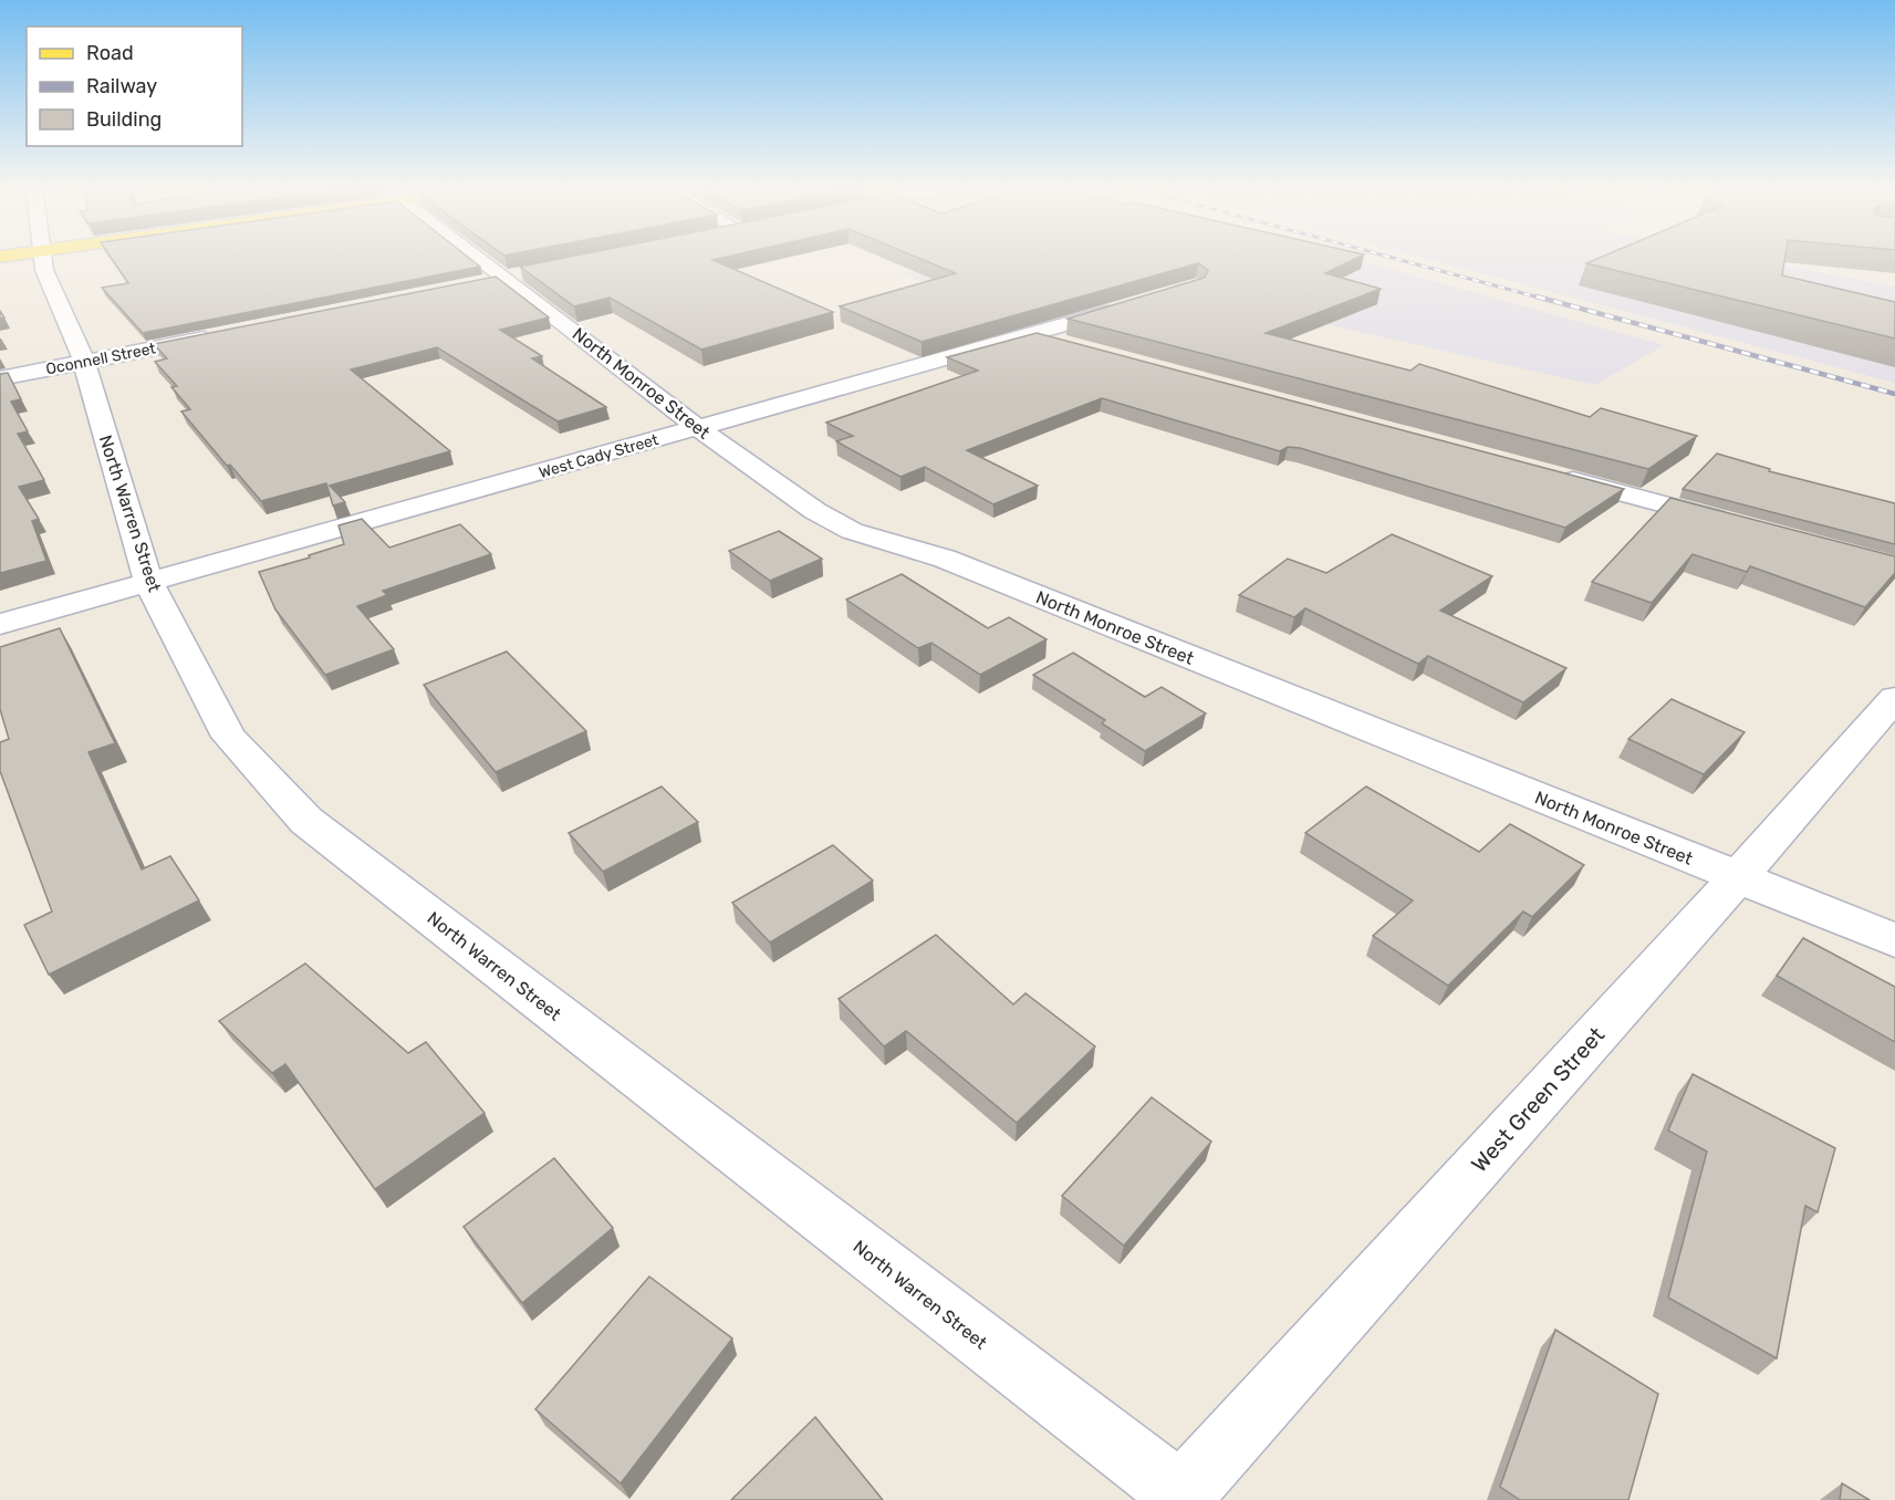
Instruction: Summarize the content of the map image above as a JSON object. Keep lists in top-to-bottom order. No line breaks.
{"streets":{"street":["Oconnell Street","North Monroe Street","West Cady Street","North Warren Street","West Green Street"]},"crossings":[["Oconnell Street","North Warren Street"],["North Monroe Street","West Cady Street"],["North Monroe Street","West Green Street"],["West Cady Street","North Warren Street"],["North Warren Street","West Green Street"]],"legend":["Road","Railway","Building"]}
